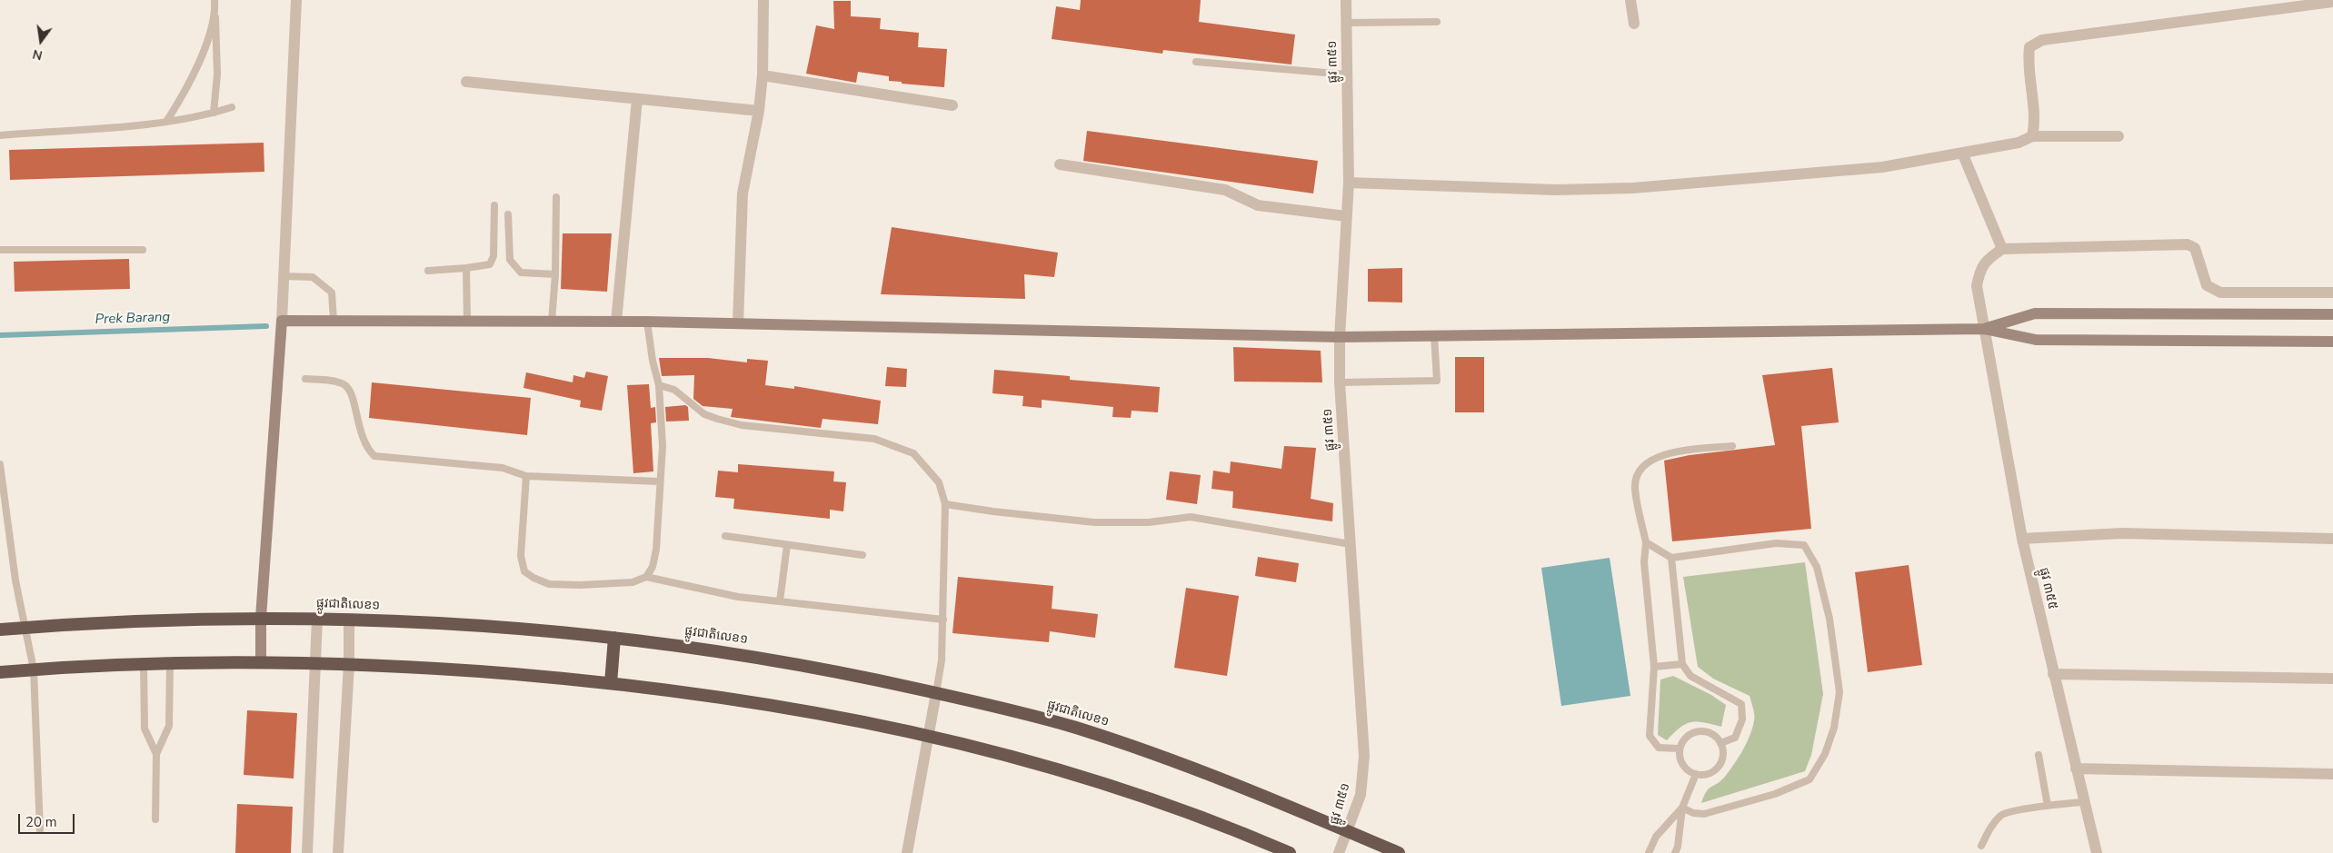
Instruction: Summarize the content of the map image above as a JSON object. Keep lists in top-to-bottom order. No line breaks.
{"streets":{"highway":["ផ្លូវជាតិលេខ១"],"street":["ផ្លូវ ៣៥១","ផ្លូវ ៣៥៥"]},"crossings":[["ផ្លូវ ៣៥១","ផ្លូវជាតិលេខ១"]],"water":["Prek Barang"],"scale_bar":"20 m","north":"bottom"}
